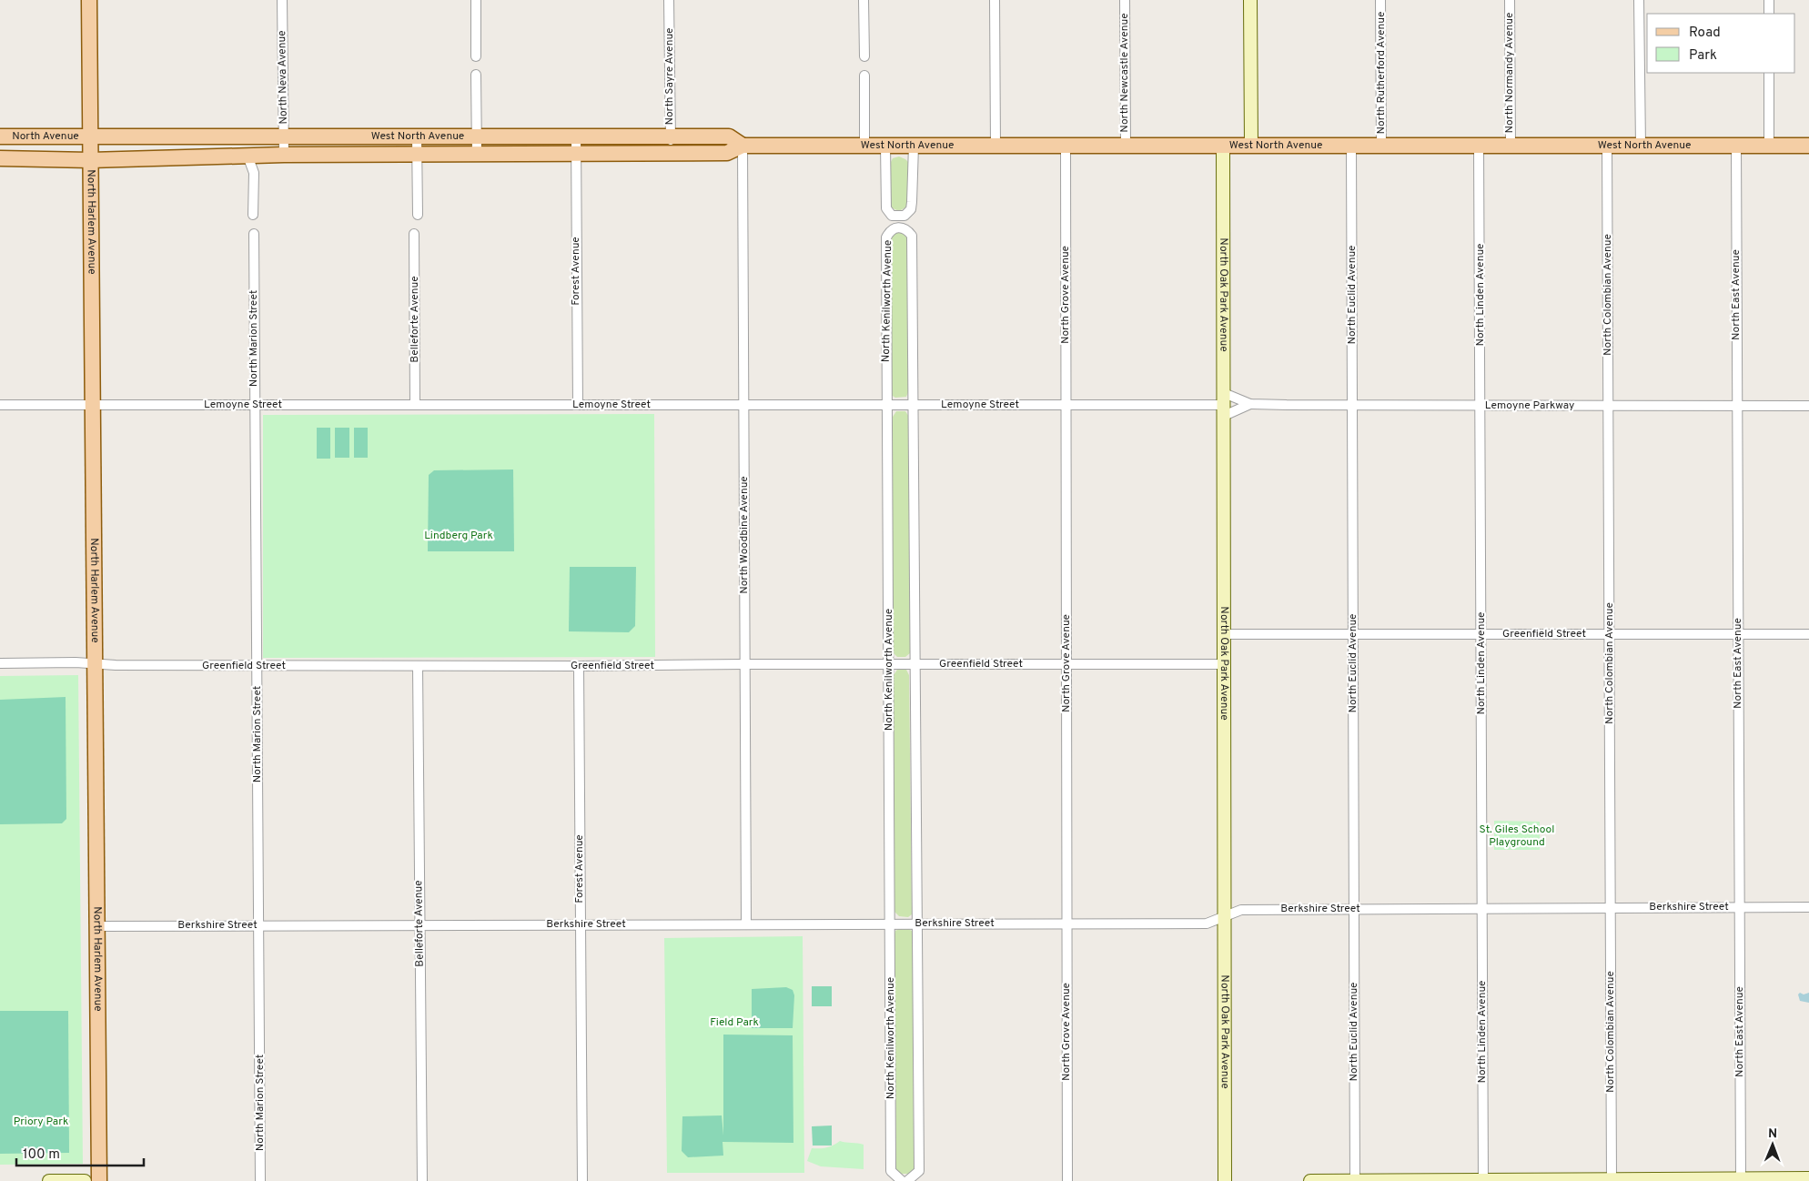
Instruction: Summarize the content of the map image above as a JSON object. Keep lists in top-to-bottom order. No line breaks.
{"streets":{"main road":["North Avenue","West North Avenue","North Harlem Avenue"],"street":["North Newcastle Avenue","North Rutherford Avenue","North Normandy Avenue","North Sayre Avenue","North Neva Avenue","Forest Avenue","North Grove Avenue","North Oak Park Avenue","North Euclid Avenue","North Linden Avenue","North Colombian Avenue","North East Avenue","North Kenilworth Avenue","Belleforte Avenue","North Marion Street","Lemoyne Street","Lemoyne Parkway","North Woodbine Avenue","Greenfield Street","Berkshire Street"]},"crossings":[["North Newcastle Avenue","West North Avenue"],["North Rutherford Avenue","West North Avenue"],["North Normandy Avenue","West North Avenue"],["North Sayre Avenue","West North Avenue"],["North Neva Avenue","West North Avenue"],["North Avenue","West North Avenue"],["North Avenue","North Harlem Avenue"],["West North Avenue","North Harlem Avenue"],["West North Avenue","Forest Avenue"],["West North Avenue","North Grove Avenue"],["West North Avenue","North Oak Park Avenue"],["West North Avenue","North Euclid Avenue"],["West North Avenue","North Linden Avenue"],["West North Avenue","North Colombian Avenue"],["West North Avenue","North East Avenue"],["West North Avenue","North Woodbine Avenue"],["North Harlem Avenue","Lemoyne Street"],["North Harlem Avenue","Greenfield Street"],["North Harlem Avenue","Berkshire Street"],["Forest Avenue","Lemoyne Street"],["Forest Avenue","Greenfield Street"],["Forest Avenue","Berkshire Street"],["North Grove Avenue","Lemoyne Street"],["North Grove Avenue","Greenfield Street"],["North Grove Avenue","Berkshire Street"],["North Oak Park Avenue","Lemoyne Street"],["North Oak Park Avenue","Lemoyne Parkway"],["North Oak Park Avenue","Greenfield Street"],["North Oak Park Avenue","Berkshire Street"],["North Euclid Avenue","Lemoyne Parkway"],["North Euclid Avenue","Greenfield Street"],["North Euclid Avenue","Berkshire Street"],["North Linden Avenue","Lemoyne Parkway"],["North Linden Avenue","Greenfield Street"],["North Linden Avenue","Berkshire Street"],["North Colombian Avenue","Lemoyne Parkway"],["North Colombian Avenue","Greenfield Street"],["North Colombian Avenue","Berkshire Street"],["North East Avenue","Lemoyne Parkway"],["North East Avenue","Greenfield Street"],["North East Avenue","Berkshire Street"],["North Kenilworth Avenue","Lemoyne Street"],["North Kenilworth Avenue","Greenfield Street"],["North Kenilworth Avenue","Berkshire Street"],["Belleforte Avenue","Lemoyne Street"],["Belleforte Avenue","Greenfield Street"],["Belleforte Avenue","Berkshire Street"],["North Marion Street","Lemoyne Street"],["North Marion Street","Greenfield Street"],["North Marion Street","Berkshire Street"],["Lemoyne Street","Lemoyne Parkway"],["Lemoyne Street","North Woodbine Avenue"],["North Woodbine Avenue","Greenfield Street"],["North Woodbine Avenue","Berkshire Street"]],"parks":["Lindberg Park","St. Giles School Playground","Field Park","Priory Park"],"legend":["Road","Park"],"scale_bar":"100 m","north":"top"}
